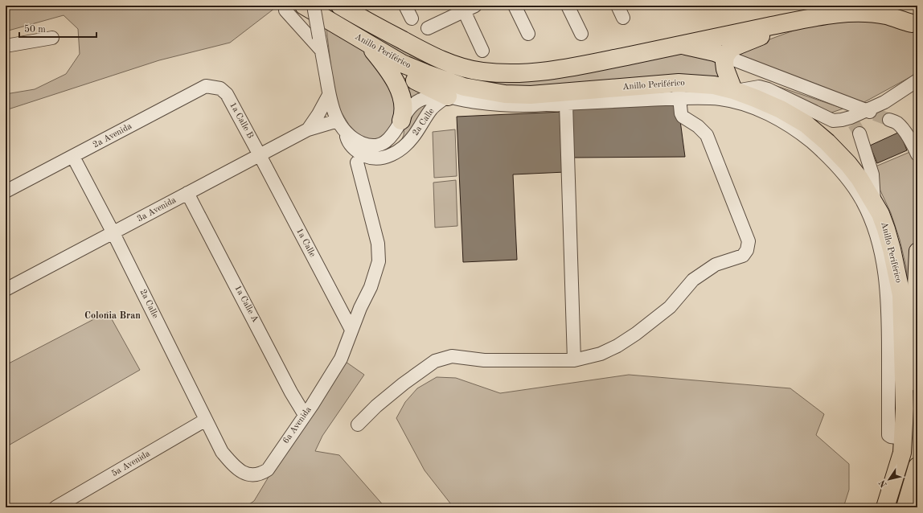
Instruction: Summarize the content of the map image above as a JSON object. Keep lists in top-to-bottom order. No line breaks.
{"streets":{"highway":["Anillo Periférico"],"street":["1a Calle B","2a Calle","2a Avenida","3a Avenida","1a Calle","1a Calle A","6a Avenida","5a Avenida"]},"crossings":[["Anillo Periférico","2a Calle"],["1a Calle B","2a Avenida"],["1a Calle B","3a Avenida"],["1a Calle B","1a Calle"],["2a Calle","2a Avenida"],["2a Calle","3a Avenida"],["2a Calle","6a Avenida"],["2a Calle","5a Avenida"],["3a Avenida","1a Calle"],["3a Avenida","1a Calle A"],["1a Calle","6a Avenida"],["1a Calle A","6a Avenida"]],"districts":["Colonia Bran"],"scale_bar":"50 m","north":"bottom left"}
